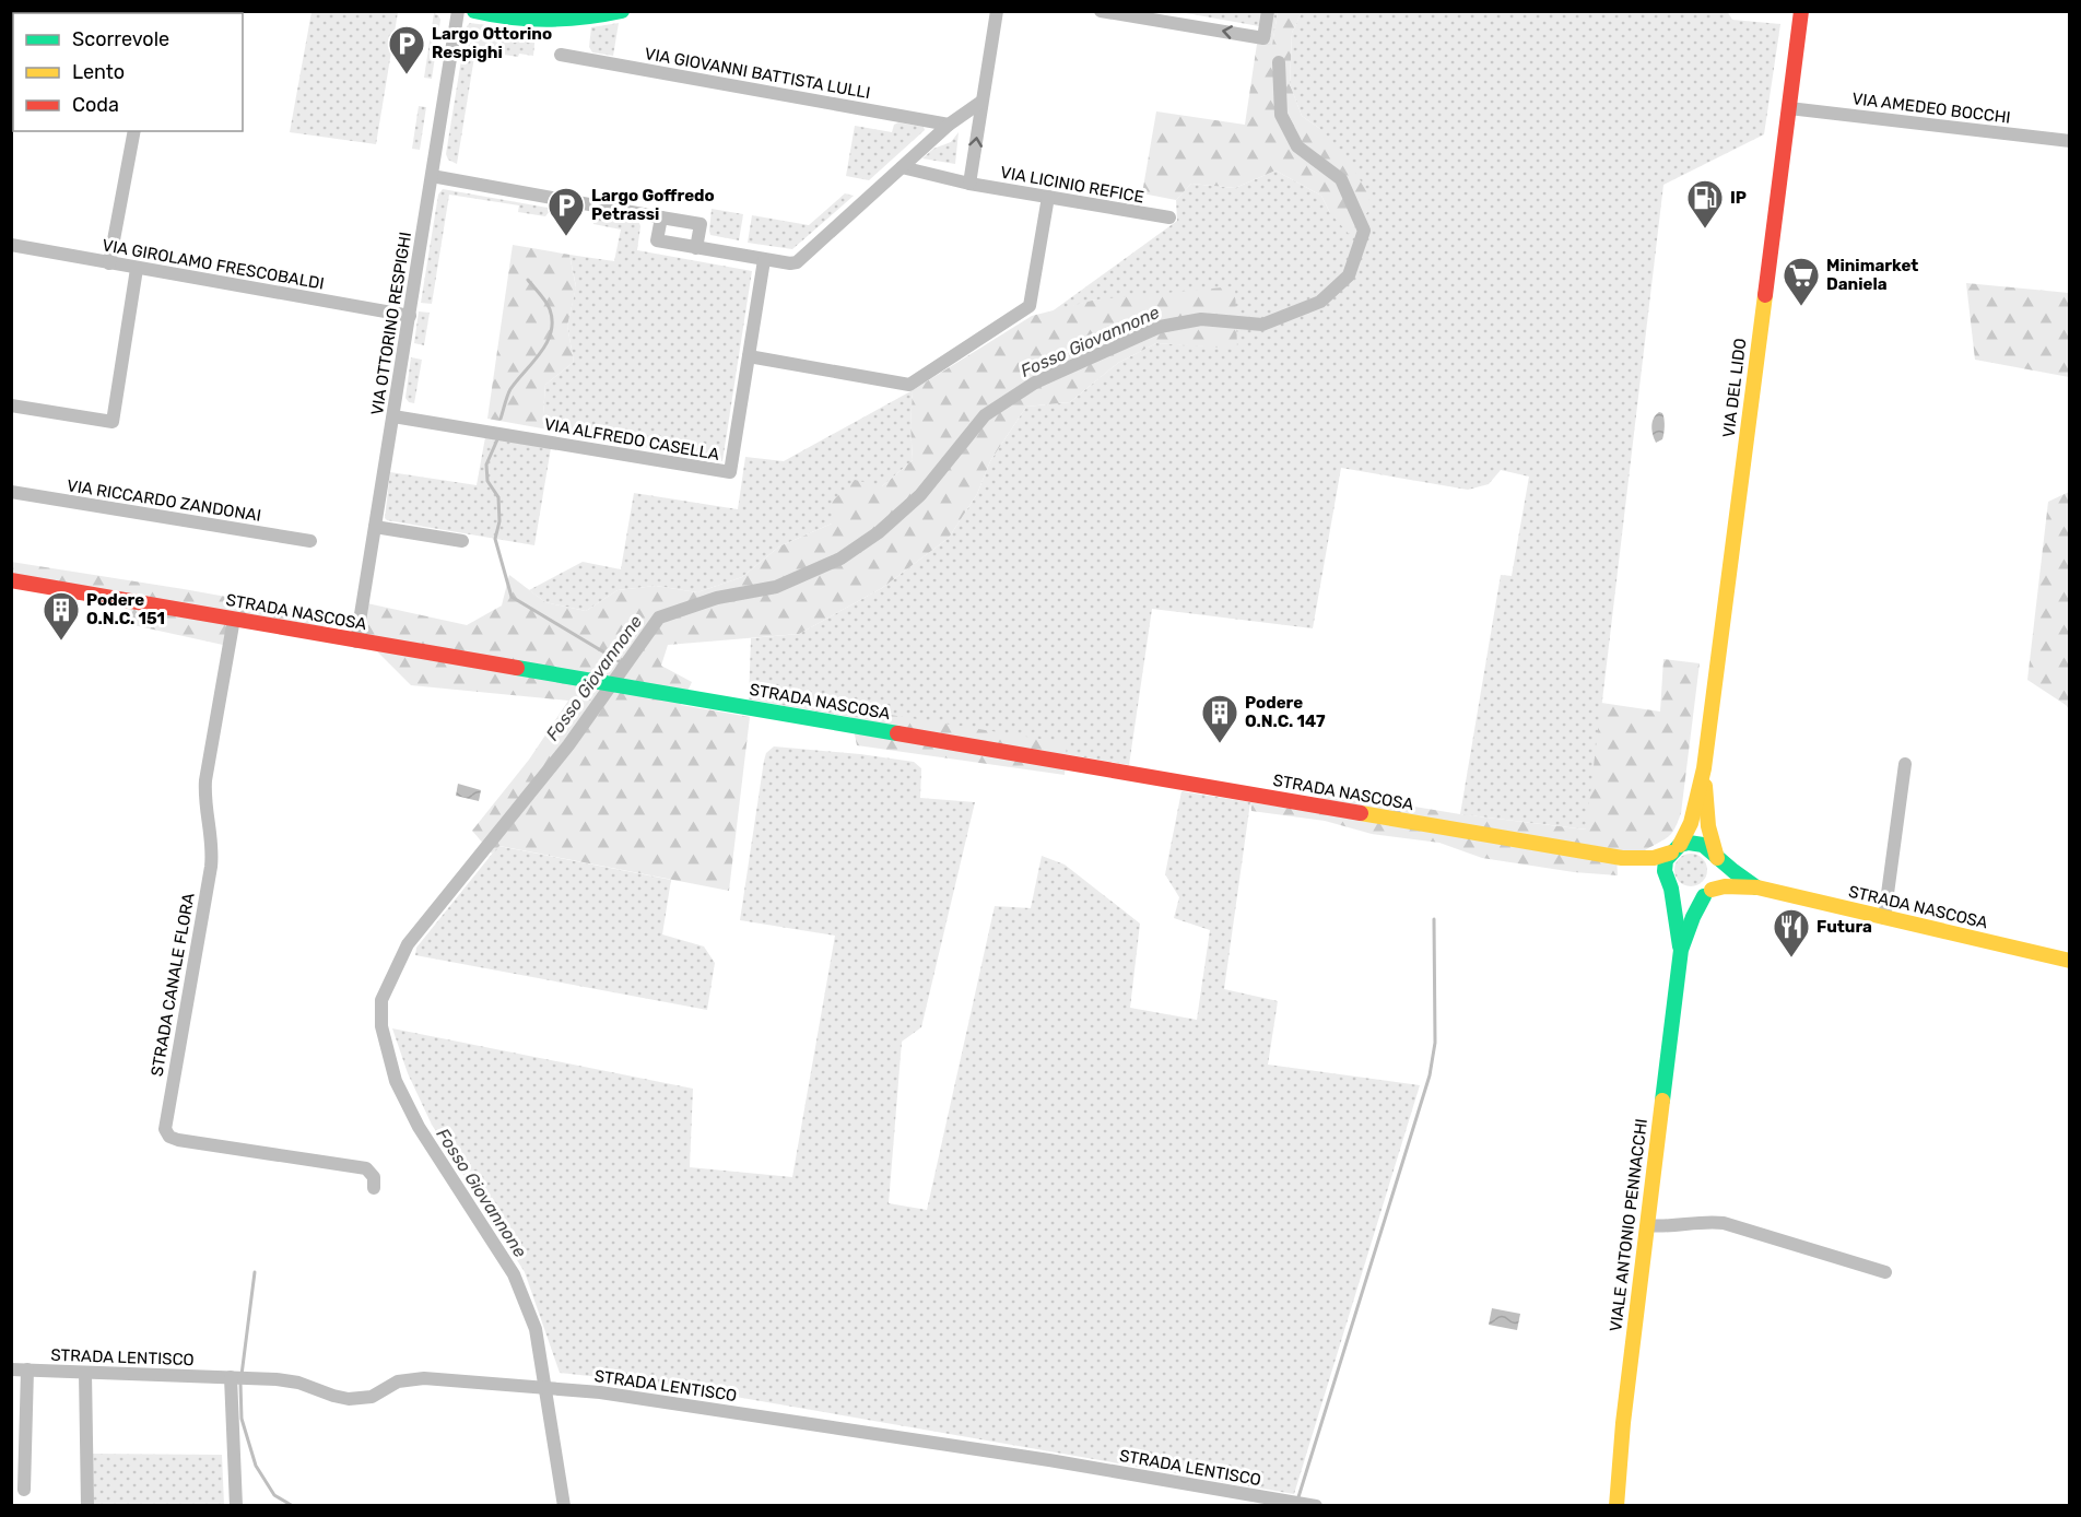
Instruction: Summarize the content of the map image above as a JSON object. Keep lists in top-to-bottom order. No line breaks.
{"streets":{"street":["VIA GIOVANNI BATTISTA LULLI","VIA AMEDEO BOCCHI","VIA LICINIO REFICE","VIA GIROLAMO FRESCOBALDI","VIA OTTORINO RESPIGHI","VIA DEL LIDO","VIA ALFREDO CASELLA","VIA RICCARDO ZANDONAI","STRADA NASCOSA","STRADA CANALE FLORA","VIALE ANTONIO PENNACCHI","STRADA LENTISCO"]},"crossings":[["VIA AMEDEO BOCCHI","VIA DEL LIDO"],["VIA GIROLAMO FRESCOBALDI","VIA OTTORINO RESPIGHI"],["VIA OTTORINO RESPIGHI","VIA ALFREDO CASELLA"],["VIA OTTORINO RESPIGHI","STRADA NASCOSA"],["VIA DEL LIDO","STRADA NASCOSA"],["VIA DEL LIDO","VIALE ANTONIO PENNACCHI"],["STRADA NASCOSA","STRADA CANALE FLORA"],["STRADA NASCOSA","VIALE ANTONIO PENNACCHI"]],"water":["Fosso Giovannone"],"places":{"parking":["Largo Ottorino Respighi","Largo Goffredo Petrassi"],"fuel station":["IP"],"supermarket":["Minimarket Daniela"],"building":["Podere O.N.C. 151","Podere O.N.C. 147"],"restaurant":["Futura"]},"legend":["Scorrevole","Lento","Coda"]}
